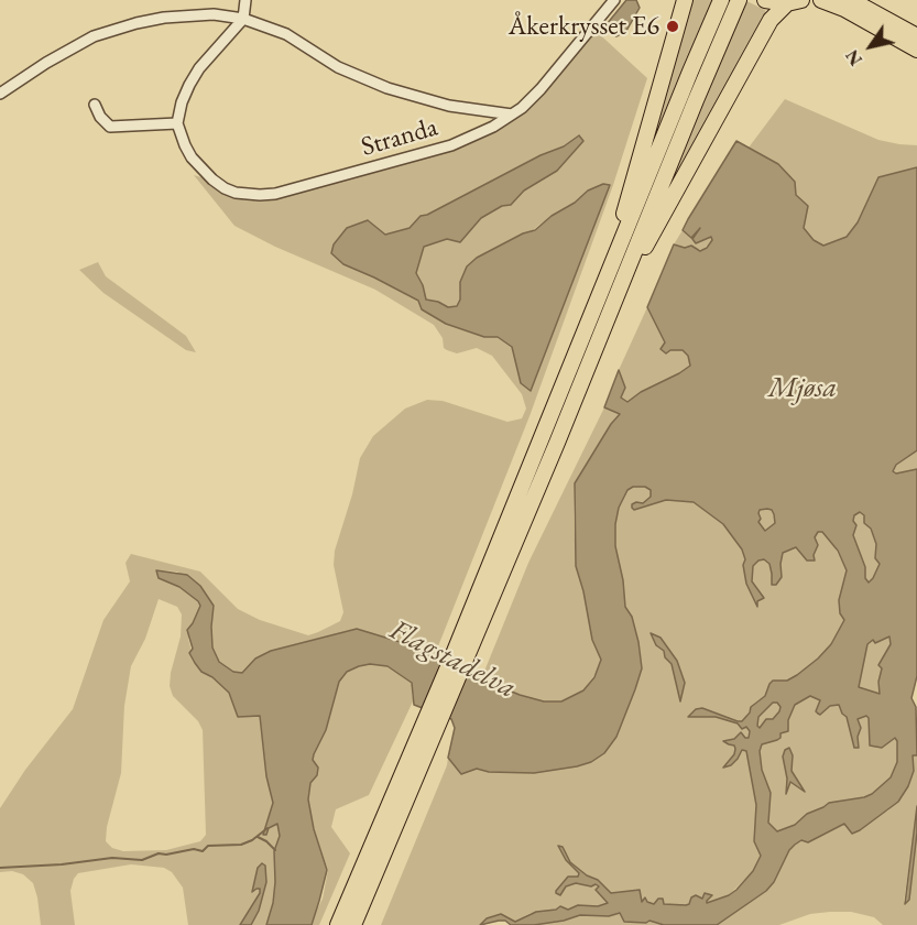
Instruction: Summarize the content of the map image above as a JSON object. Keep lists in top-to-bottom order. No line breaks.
{"streets":{"street":["Stranda"]},"water":["Mjøsa","Flagstadelva"],"places":["Åkerkrysset E6"],"north":"bottom left"}
